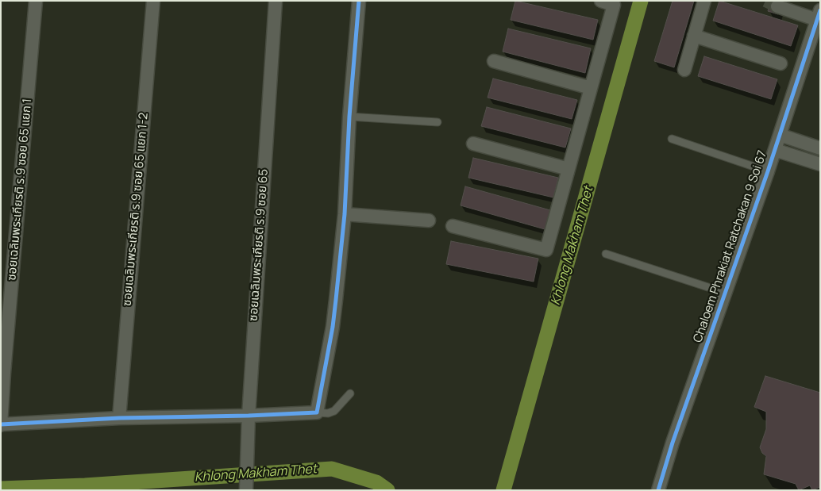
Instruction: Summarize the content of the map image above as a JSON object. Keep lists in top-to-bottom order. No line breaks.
{"streets":{"street":["ซอยเฉลิมพระเกียรติ ร.9 ซอย 65 แยก 1","ซอยเฉลิมพระเกียรติ ร.9 ซอย 65 แยก 1-2","ซอยเฉลิมพระเกียรติ ร.9 ซอย 65","Chaloem Phrakiat Ratchakan 9 Soi 67"]},"water":["Khlong Makham Thet"]}
